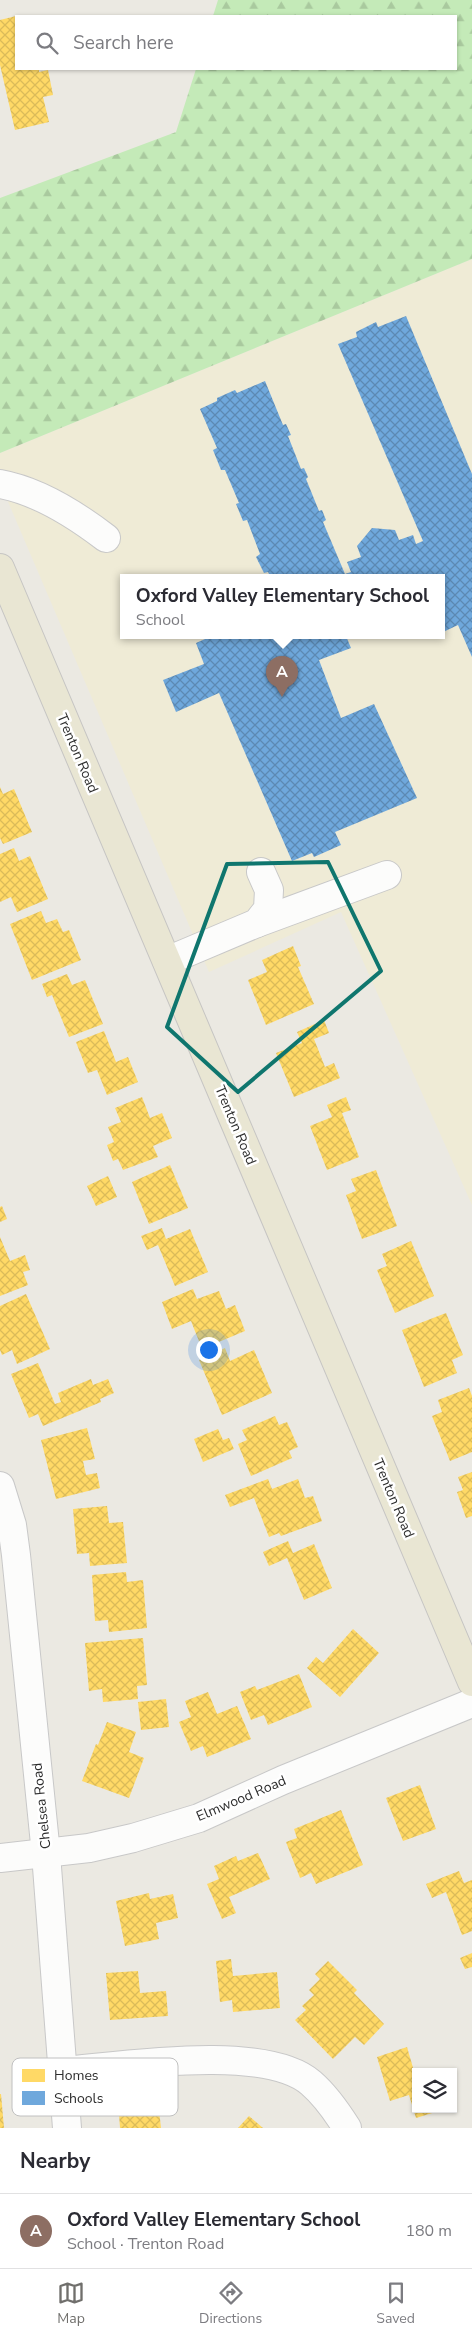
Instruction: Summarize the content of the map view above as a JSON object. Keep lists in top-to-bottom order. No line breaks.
{"streets":{"main road":["Trenton Road"],"street":["Elmwood Road","Chelsea Road"]},"crossings":[["Elmwood Road","Chelsea Road"]],"legend":["Homes","Schools"],"page":{"search":"Search here","popup":["Oxford Valley Elementary School","School"],"pins":"A","heading":"Nearby","list":[{"mark":"A","name":"Oxford Valley Elementary School","note":"School · Trenton Road","value":"180 m"}],"nav":["Map","Directions","Saved"]}}
